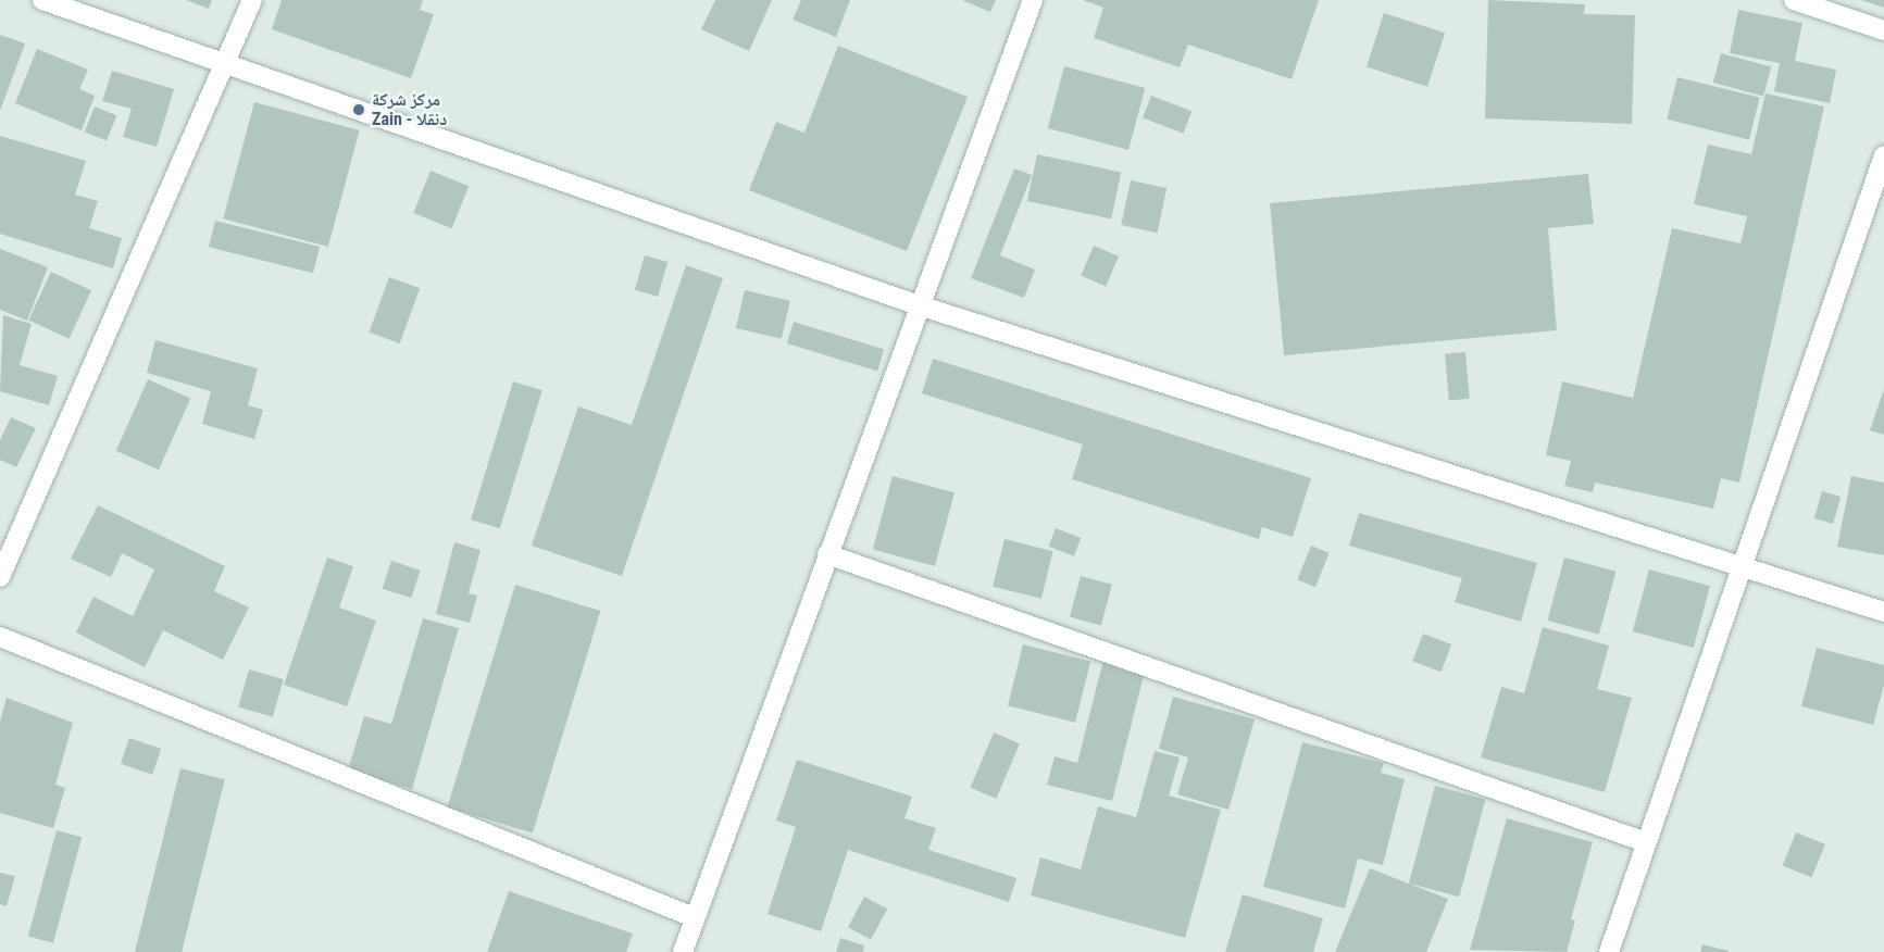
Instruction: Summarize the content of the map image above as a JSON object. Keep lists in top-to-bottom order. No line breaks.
{"places":["مركز شركة Zain - دنقلا"]}
